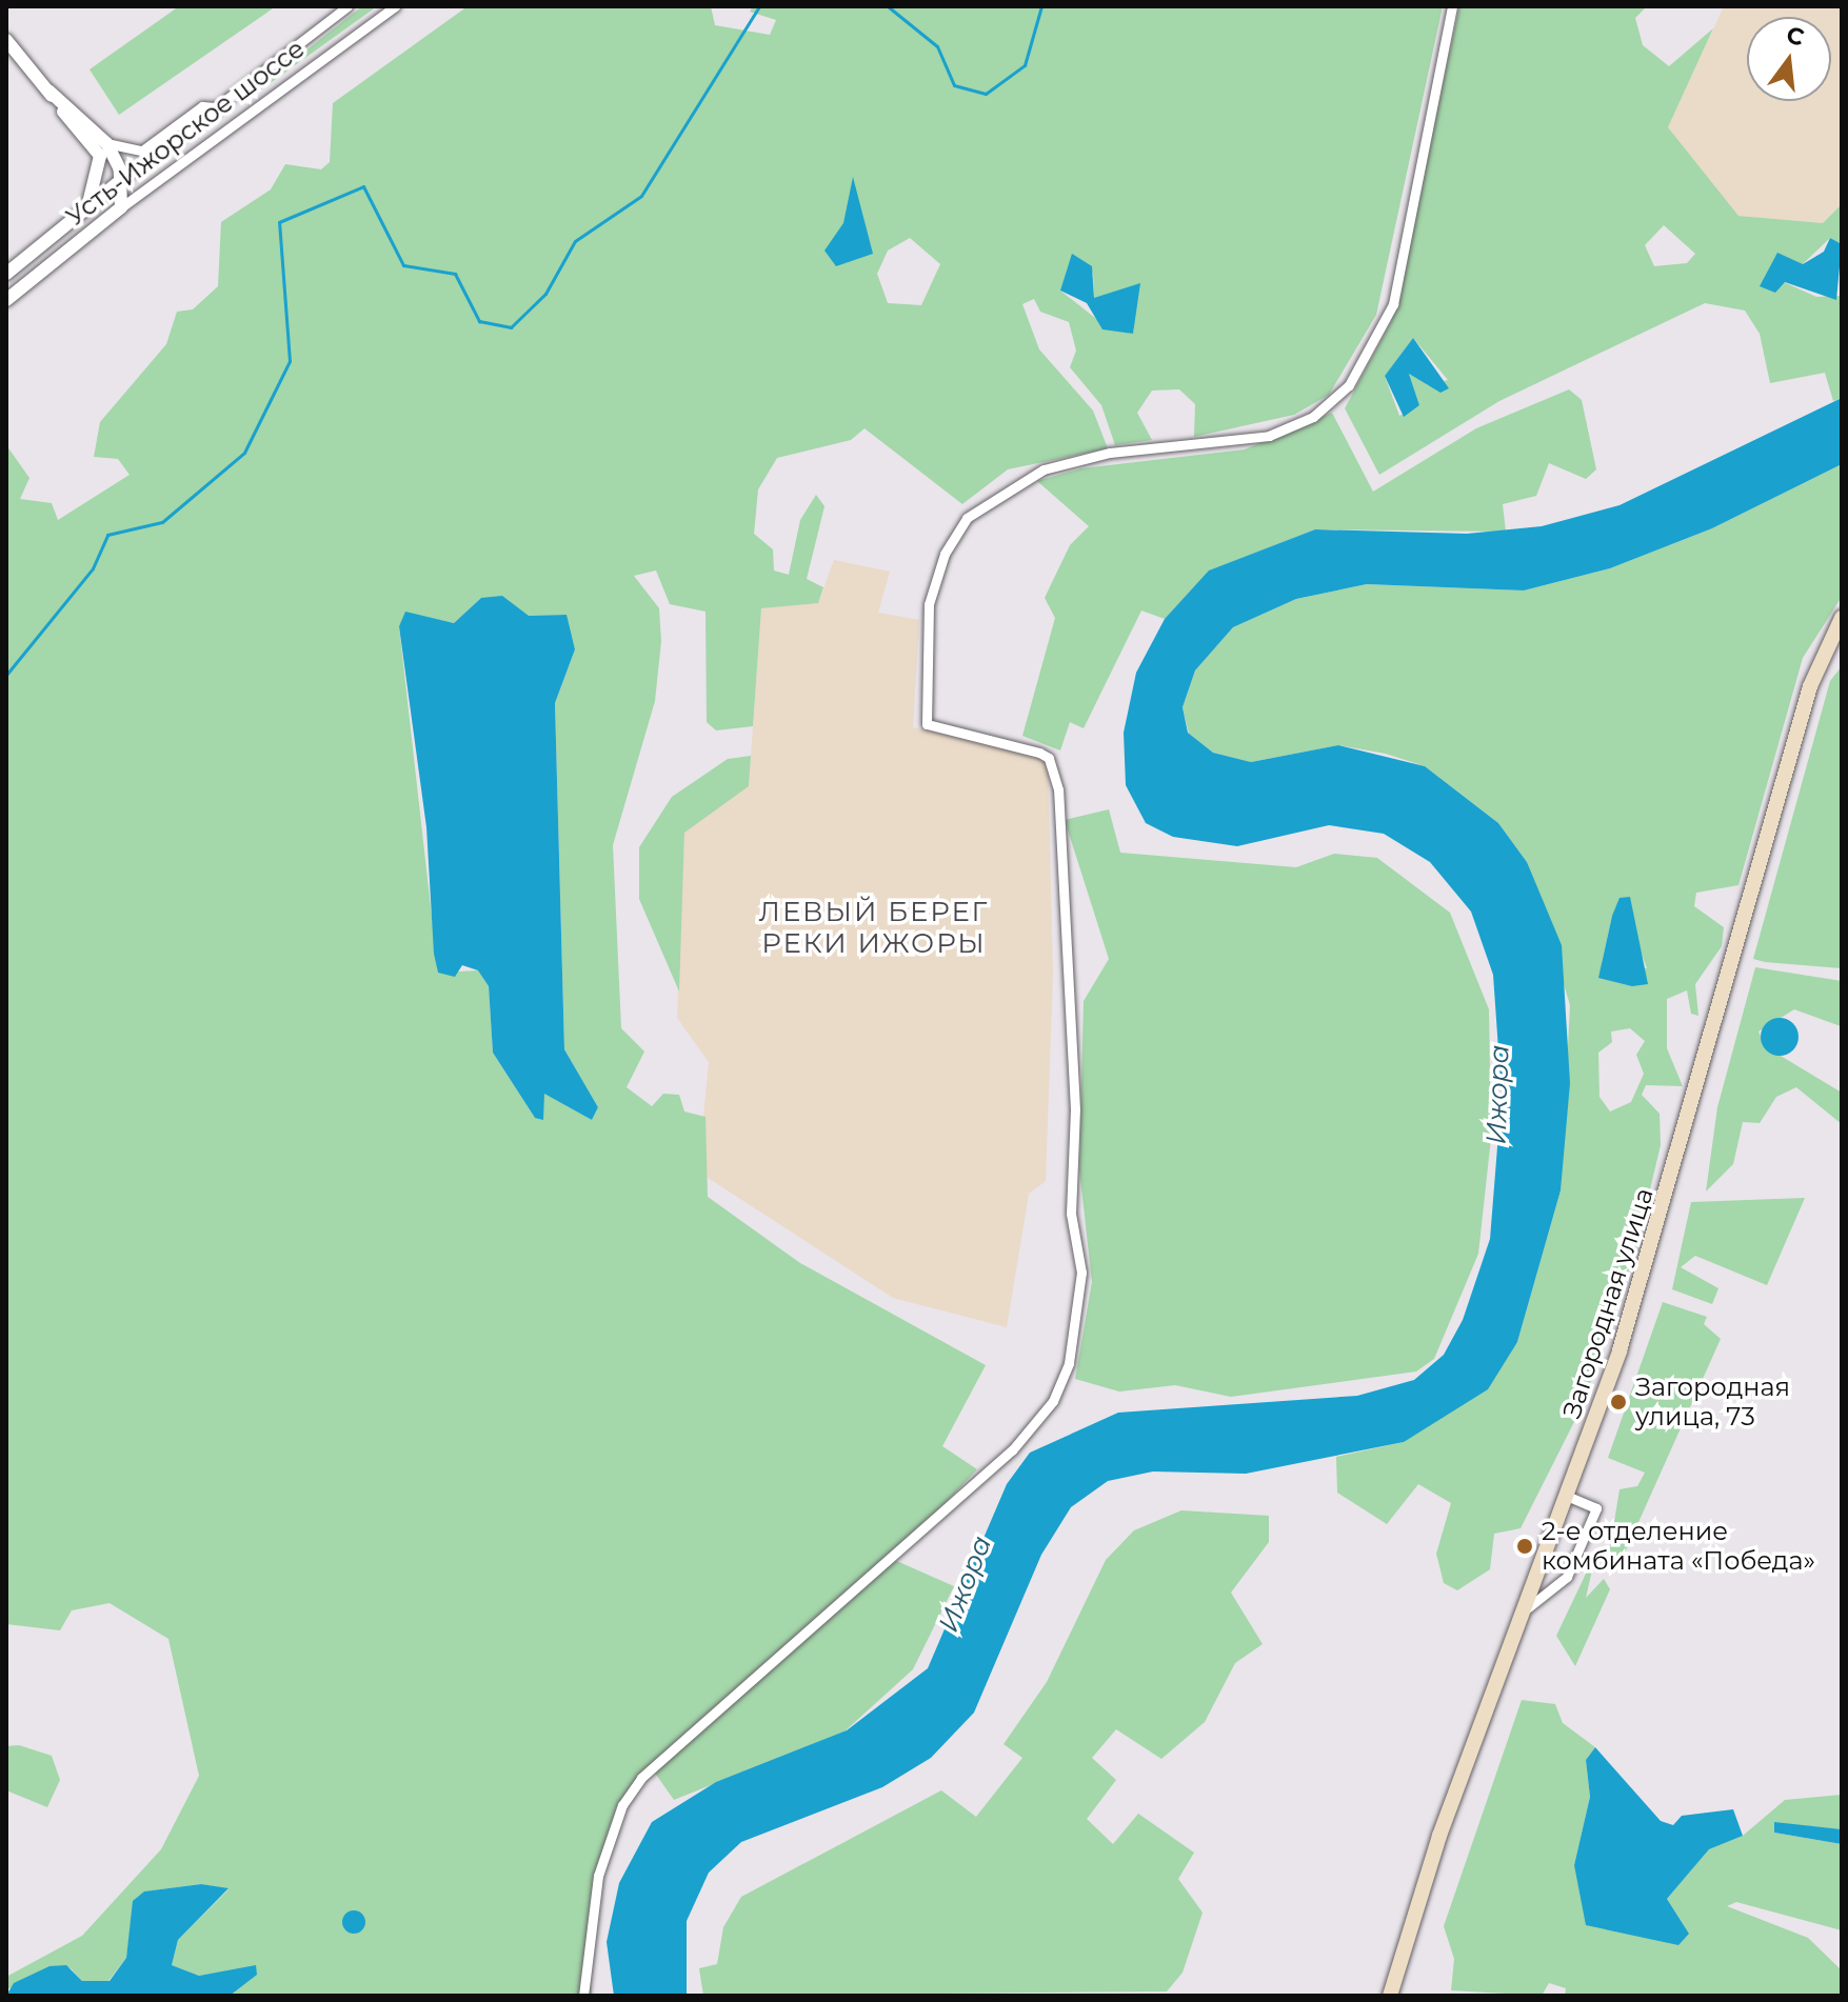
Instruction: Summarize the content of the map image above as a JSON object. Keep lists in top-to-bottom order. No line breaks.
{"streets":{"main road":["Загородная улица"],"street":["Усть-Ижорское шоссе"]},"districts":["ЛЕВЫЙ БЕРЕГ РЕКИ ИЖОРЫ"],"water":["Ижора"],"places":["Загородная улица, 73","2-е отделение комбината «Победа»"],"north":"top"}
